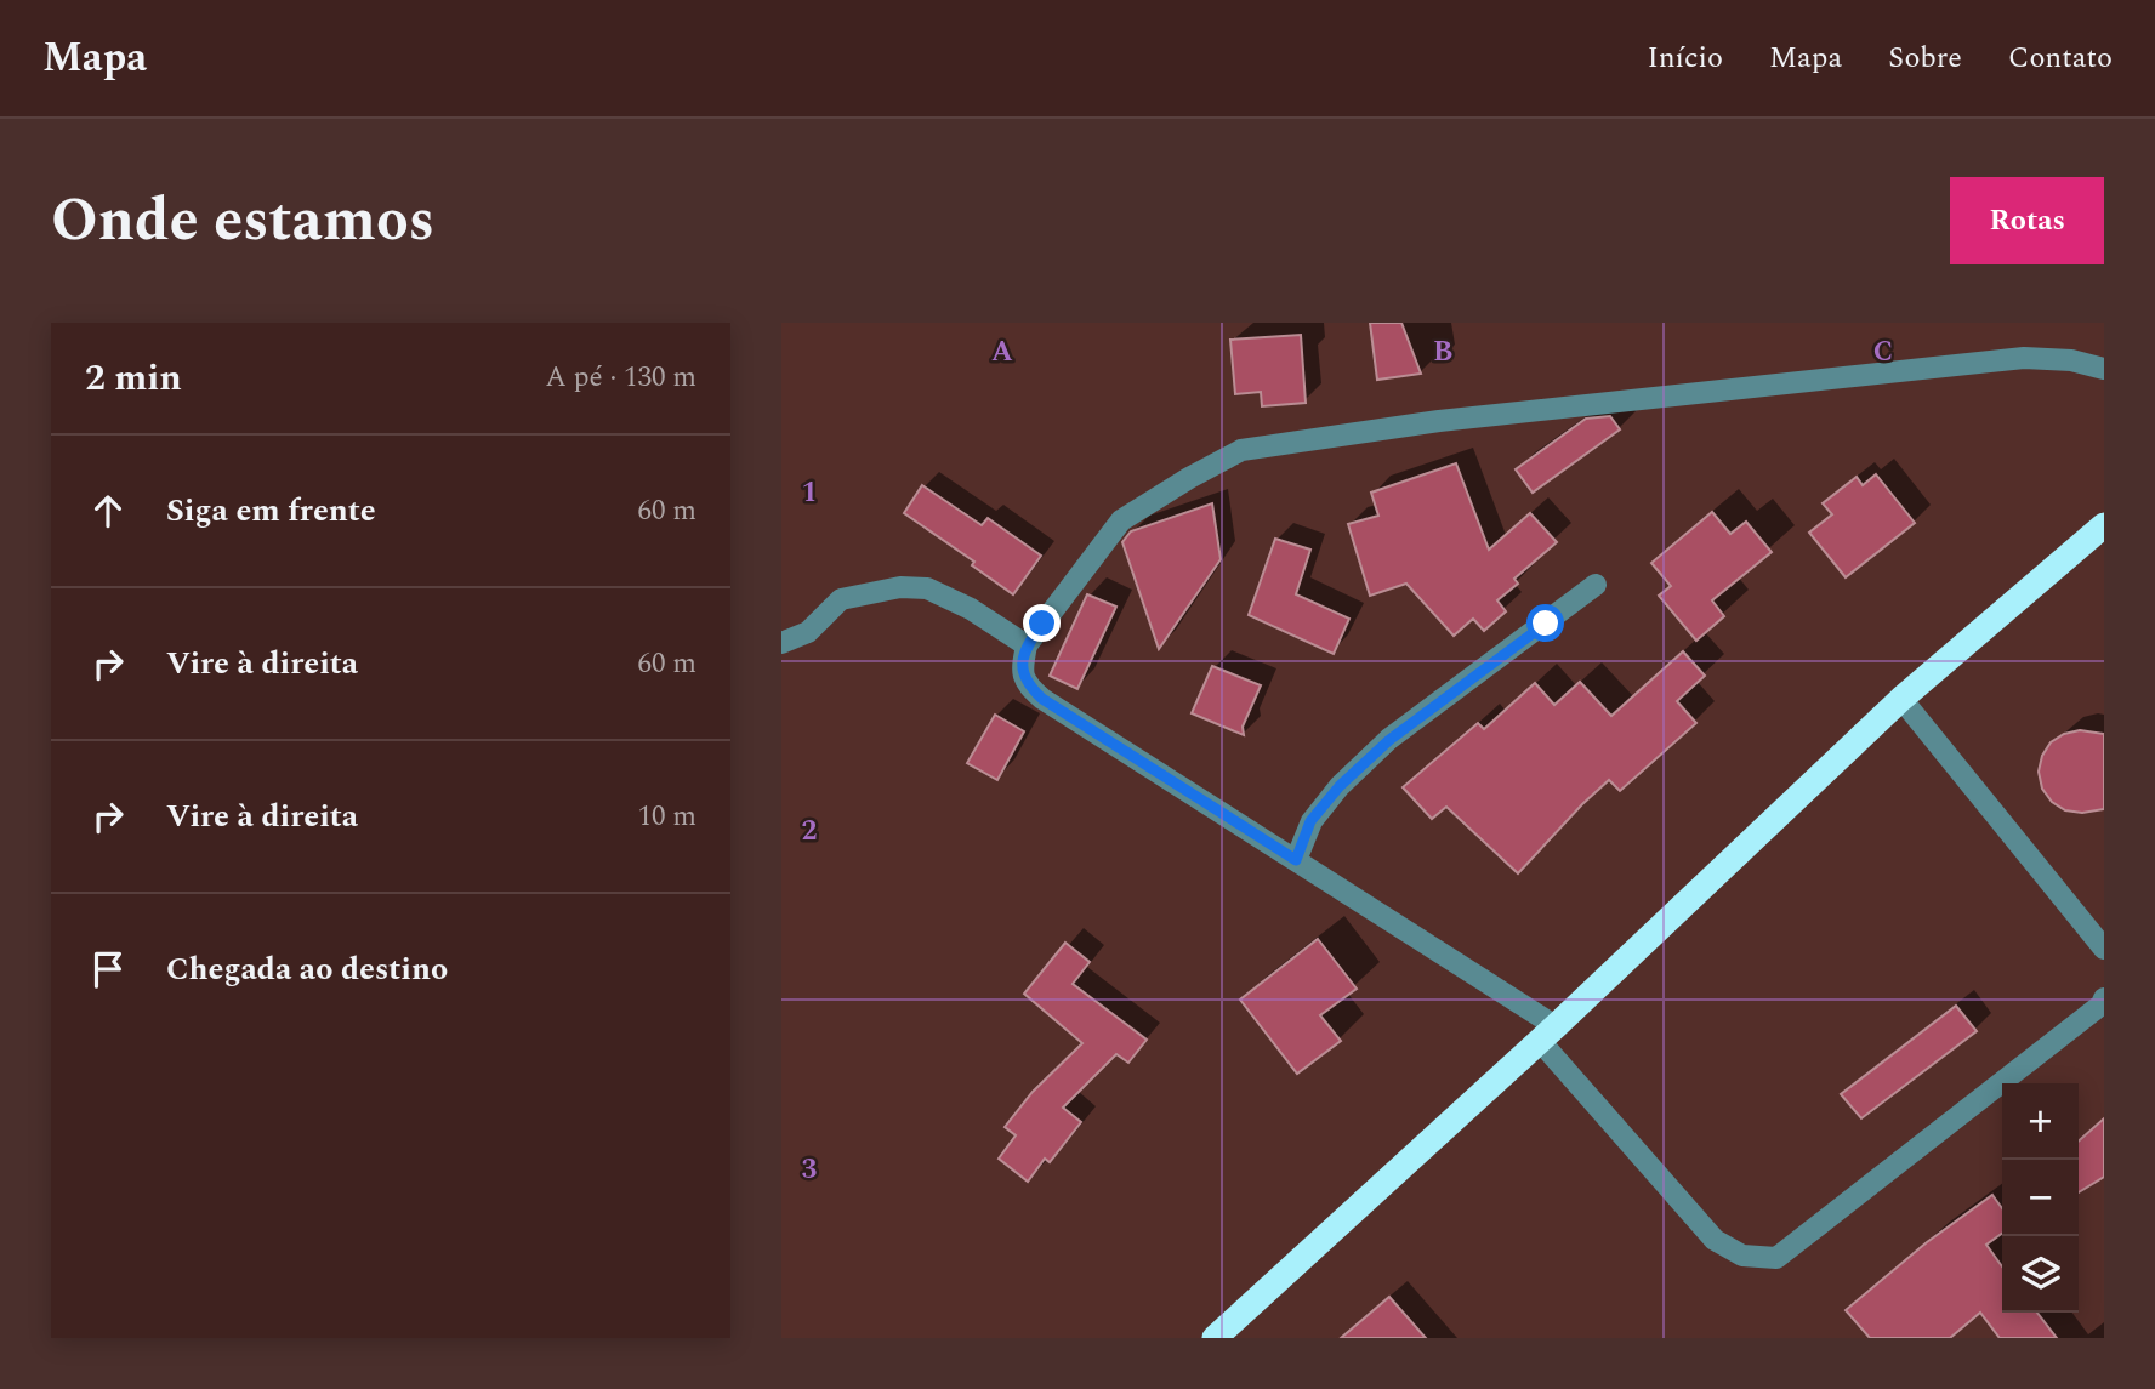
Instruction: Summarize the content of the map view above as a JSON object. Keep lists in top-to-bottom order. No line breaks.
{"page":{"header":"Mapa","nav":["Início","Mapa","Sobre","Contato"],"title":"Onde estamos","buttons":"Rotas","heading":["2 min","A pé · 130 m"],"list":[["Siga em frente","60 m"],["Vire à direita","60 m"],["Vire à direita","10 m"],"Chegada ao destino"],"map_buttons":["+","−"]},"grid":{"columns":["A","B","C"],"rows":["1","2","3"]}}
